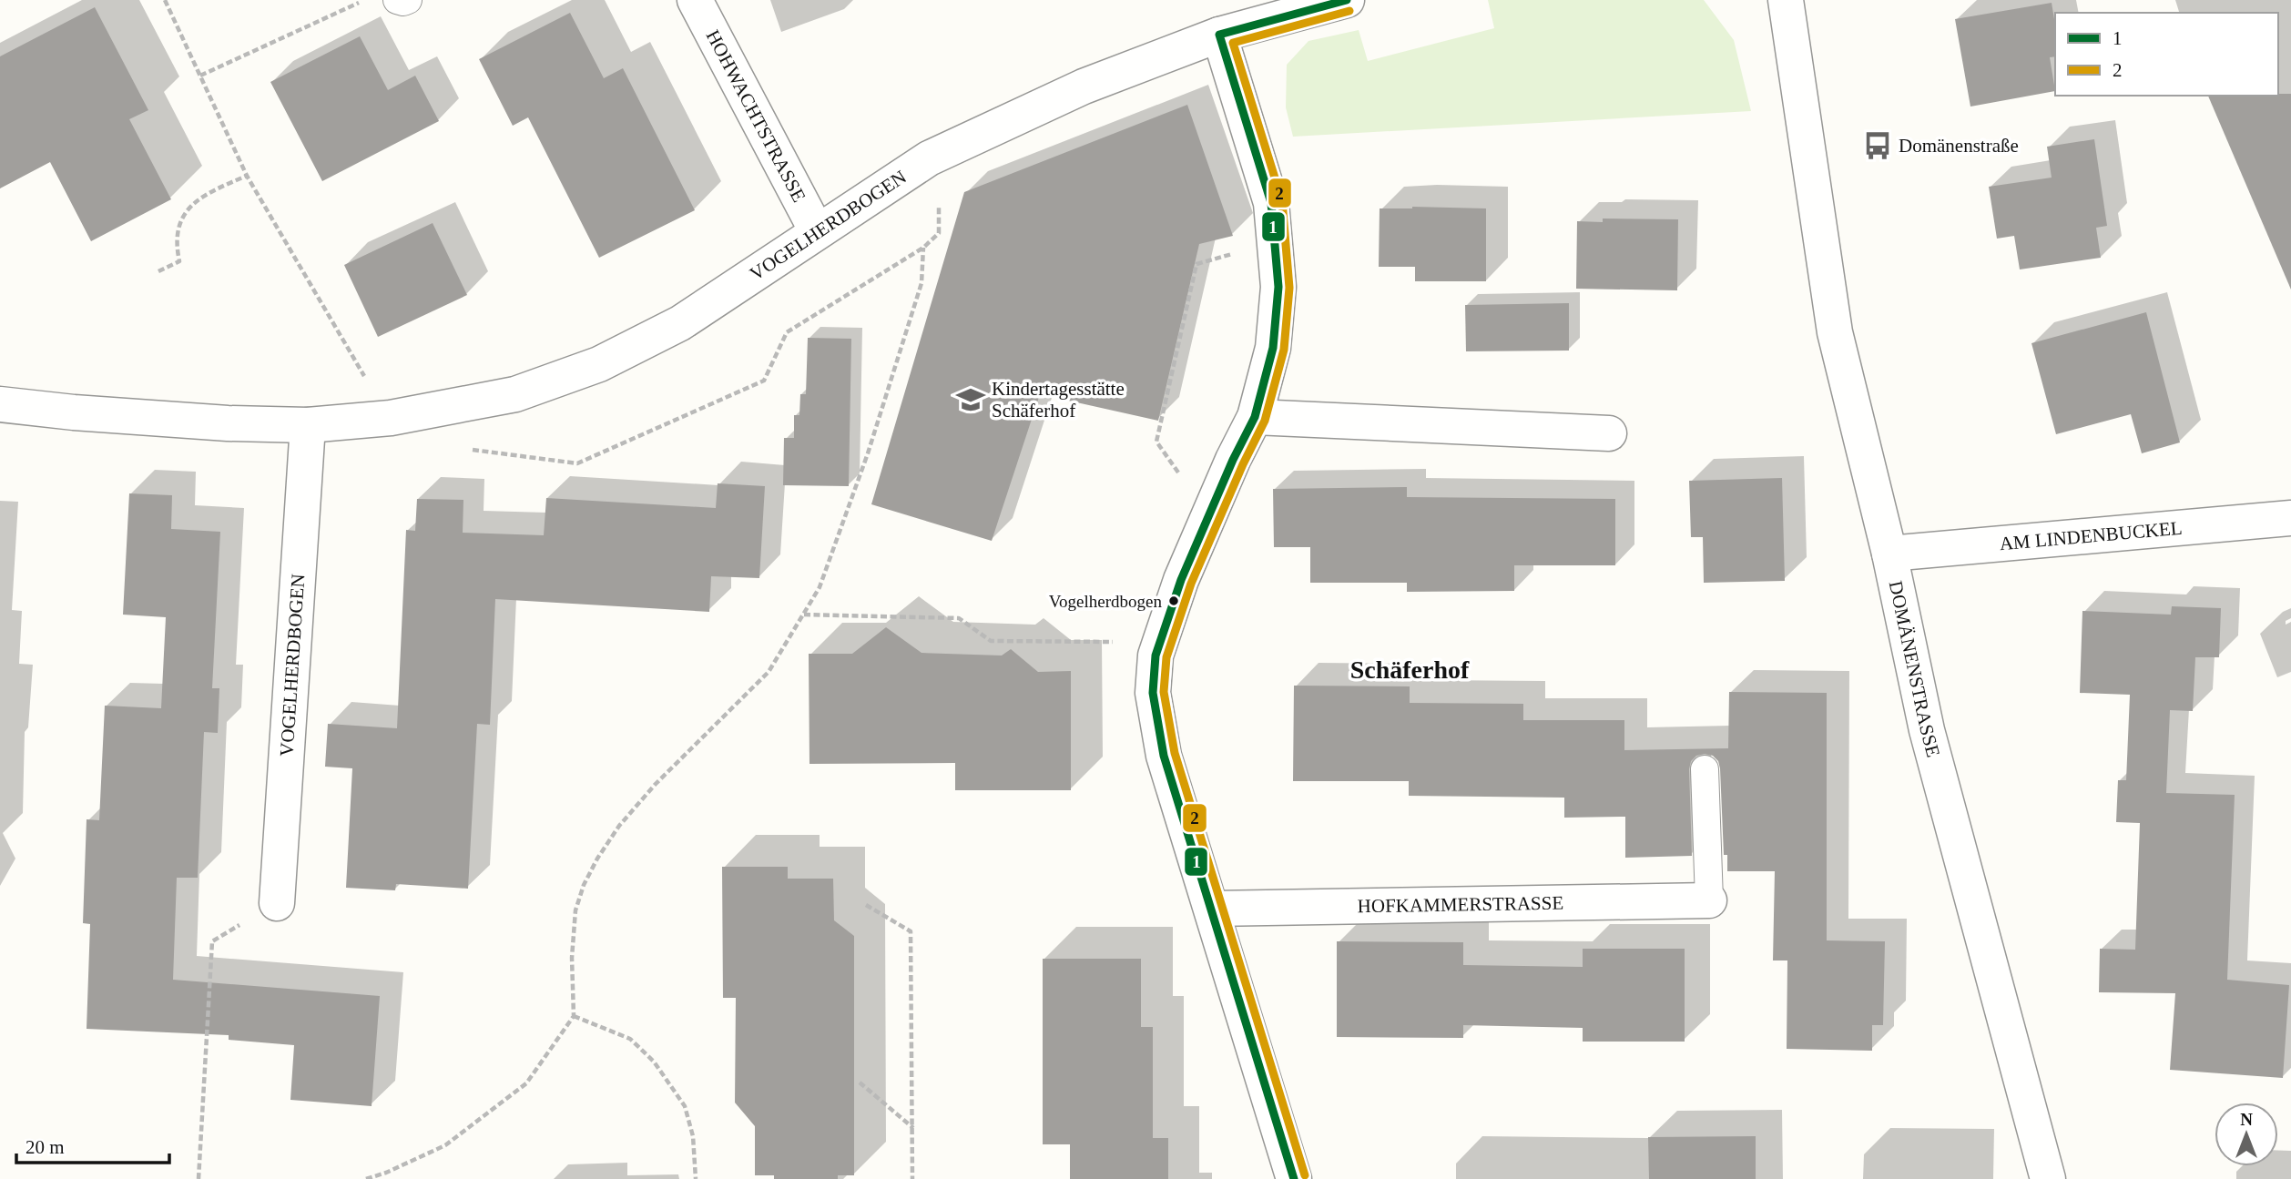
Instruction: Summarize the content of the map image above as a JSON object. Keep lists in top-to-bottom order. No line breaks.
{"streets":{"street":["HOHWACHTSTRASSE","VOGELHERDBOGEN","AM LINDENBUCKEL","DOMÄNENSTRASSE","HOFKAMMERSTRASSE"]},"crossings":[["HOHWACHTSTRASSE","VOGELHERDBOGEN"],["AM LINDENBUCKEL","DOMÄNENSTRASSE"]],"districts":["Schäferhof"],"places":{"bus stop":["Domänenstraße"],"school or university":["Kindertagesstätte Schäferhof"],"other":["Vogelherdbogen"]},"lines":["transit line 1","transit line 2"],"legend":["1","2"],"scale_bar":"20 m","north":"top"}
